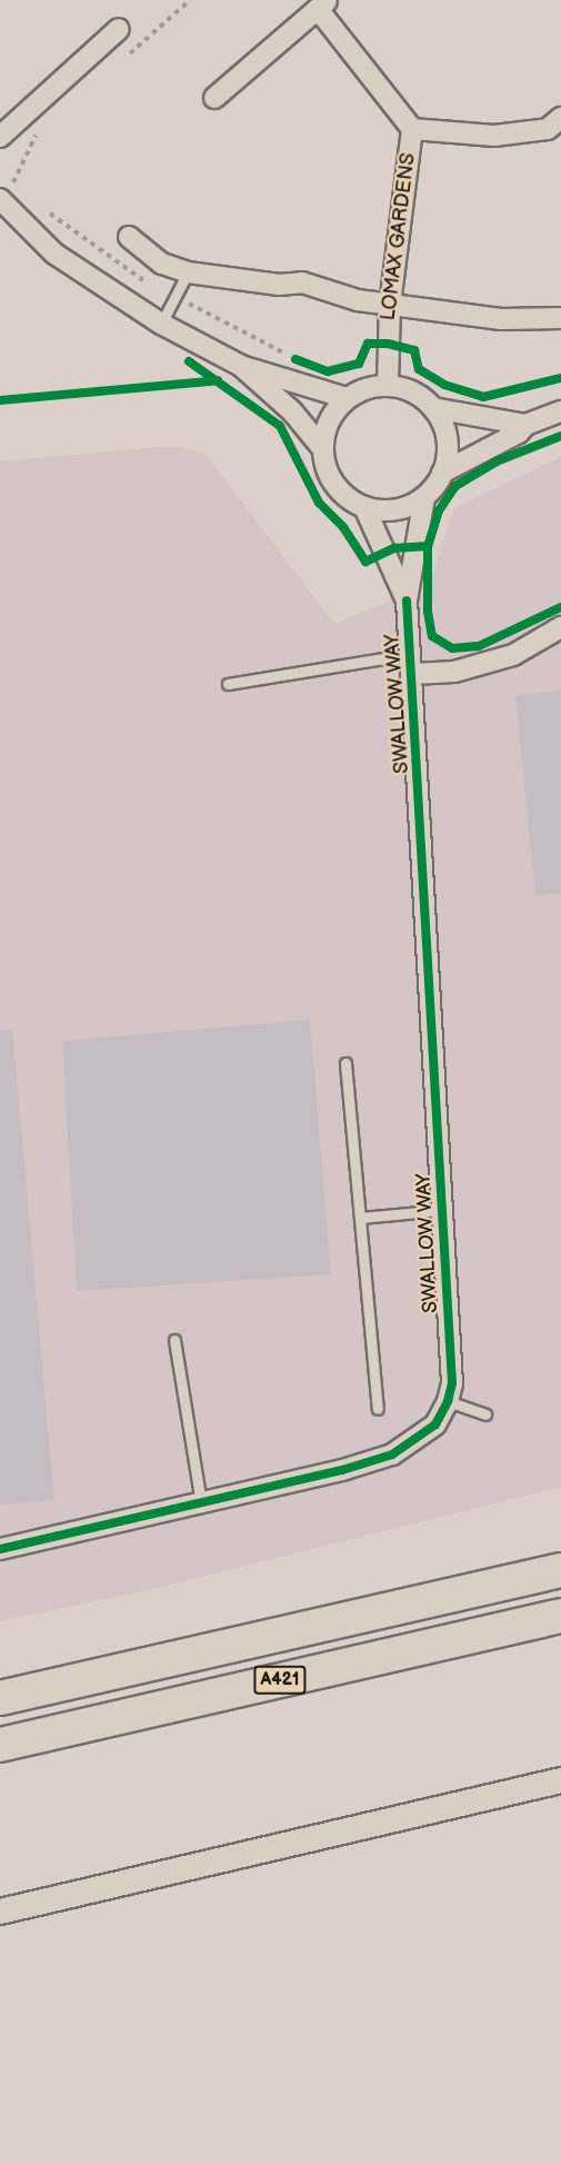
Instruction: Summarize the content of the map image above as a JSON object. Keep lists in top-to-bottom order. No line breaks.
{"streets":{"highway":["A421"],"street":["LOMAX GARDENS","SWALLOW WAY"]},"crossings":[["LOMAX GARDENS","SWALLOW WAY"]]}
